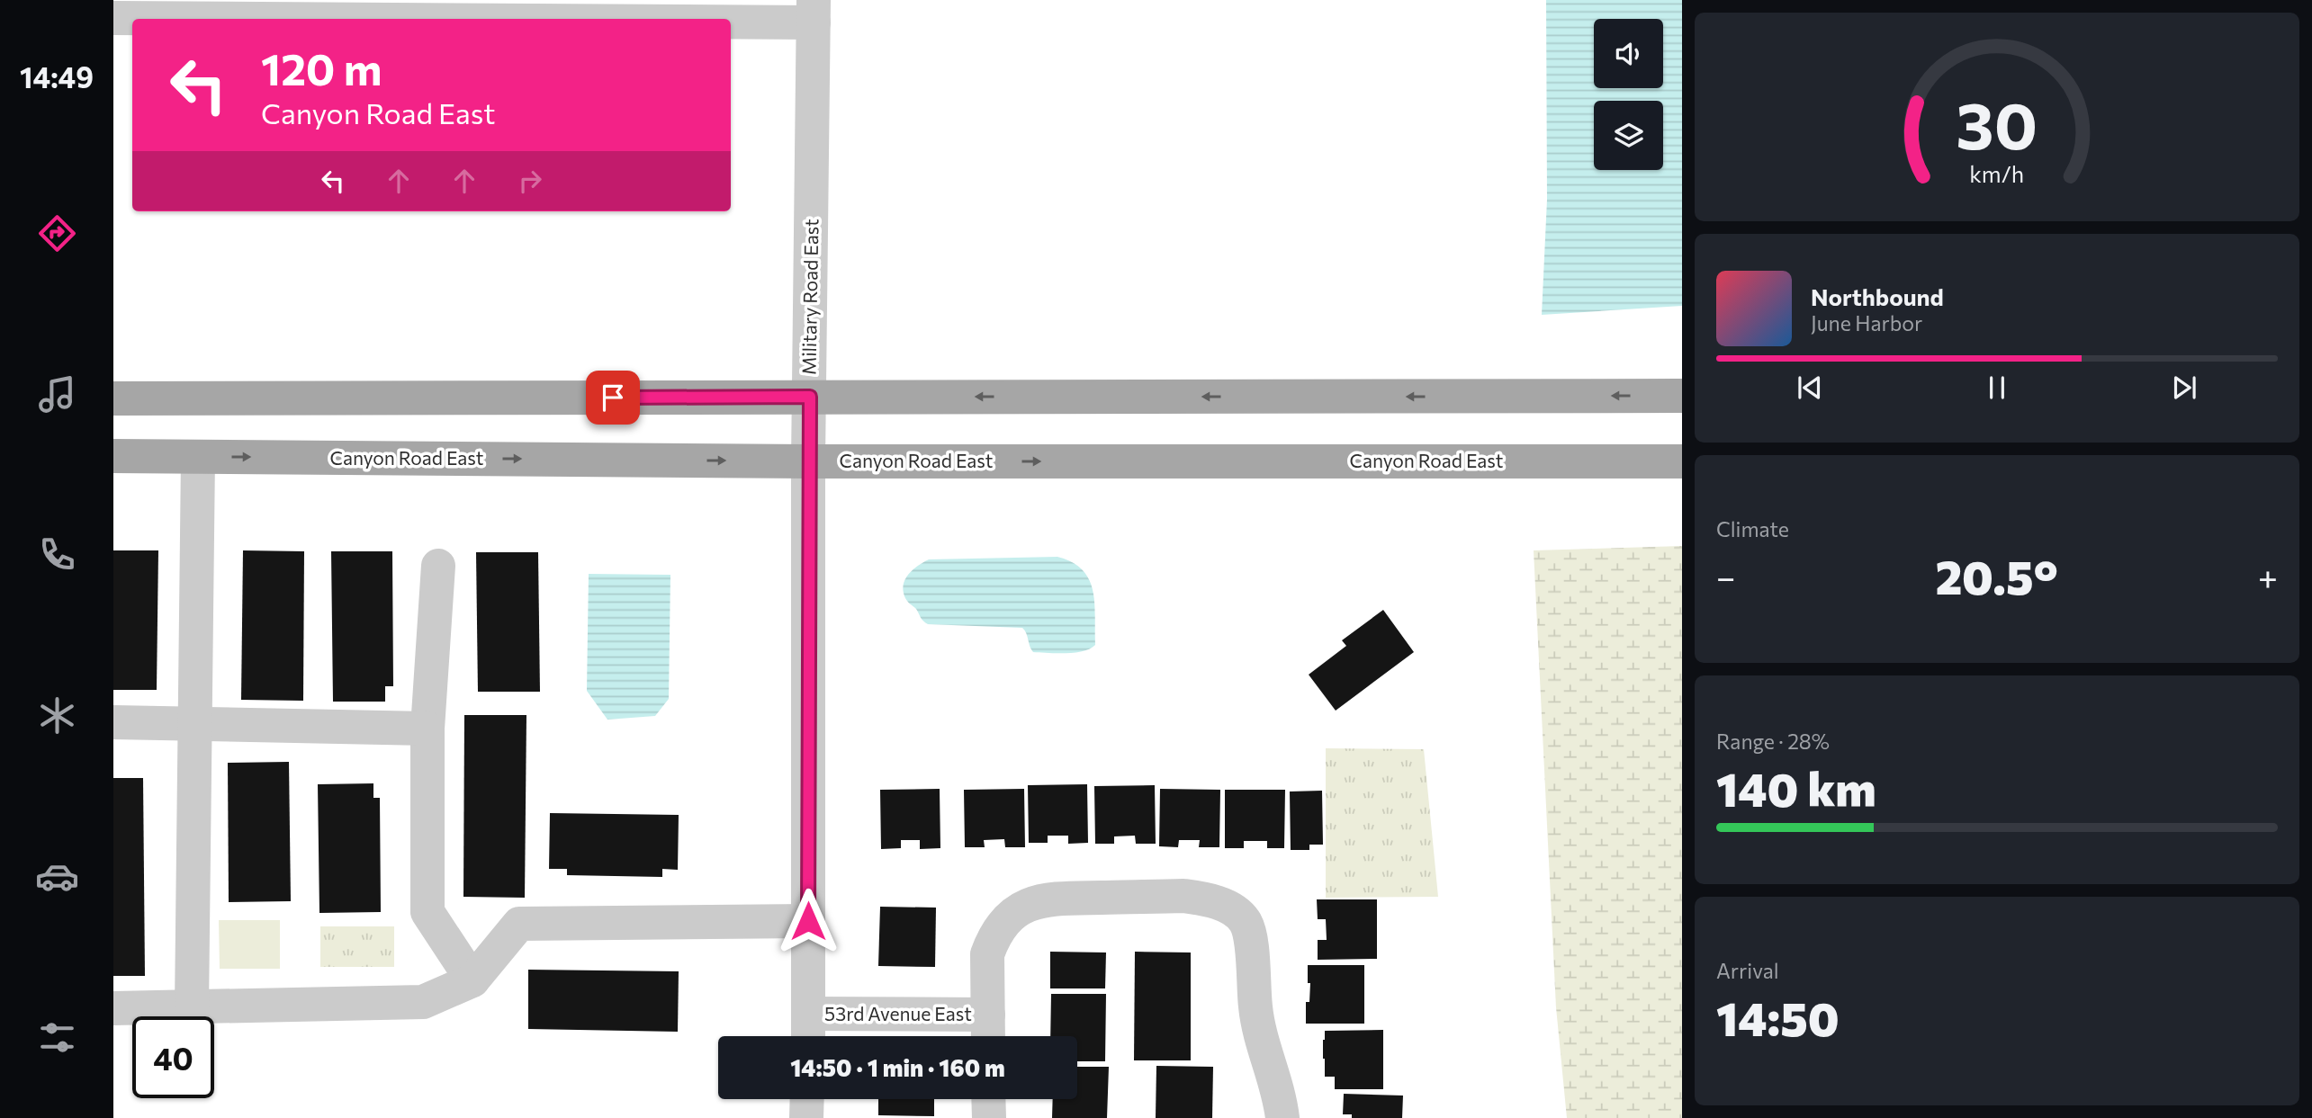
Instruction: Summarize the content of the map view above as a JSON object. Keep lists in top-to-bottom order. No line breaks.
{"streets":{"main road":["Canyon Road East"],"street":["Military Road East","53rd Avenue East"]},"crossings":[["Military Road East","Canyon Road East"],["Military Road East","53rd Avenue East"]],"page":{"tabs":"14:49","turn":["120 m","Canyon Road East"],"song":["Northbound","June Harbor"],"tile":["Climate",["Range · 28%","140 km"],["Arrival","14:50"]],"heat":["−","20.5°","+"],"limit":"40","trip":"14:50 · 1 min · 160 m","gauge":["30","km/h"]}}
